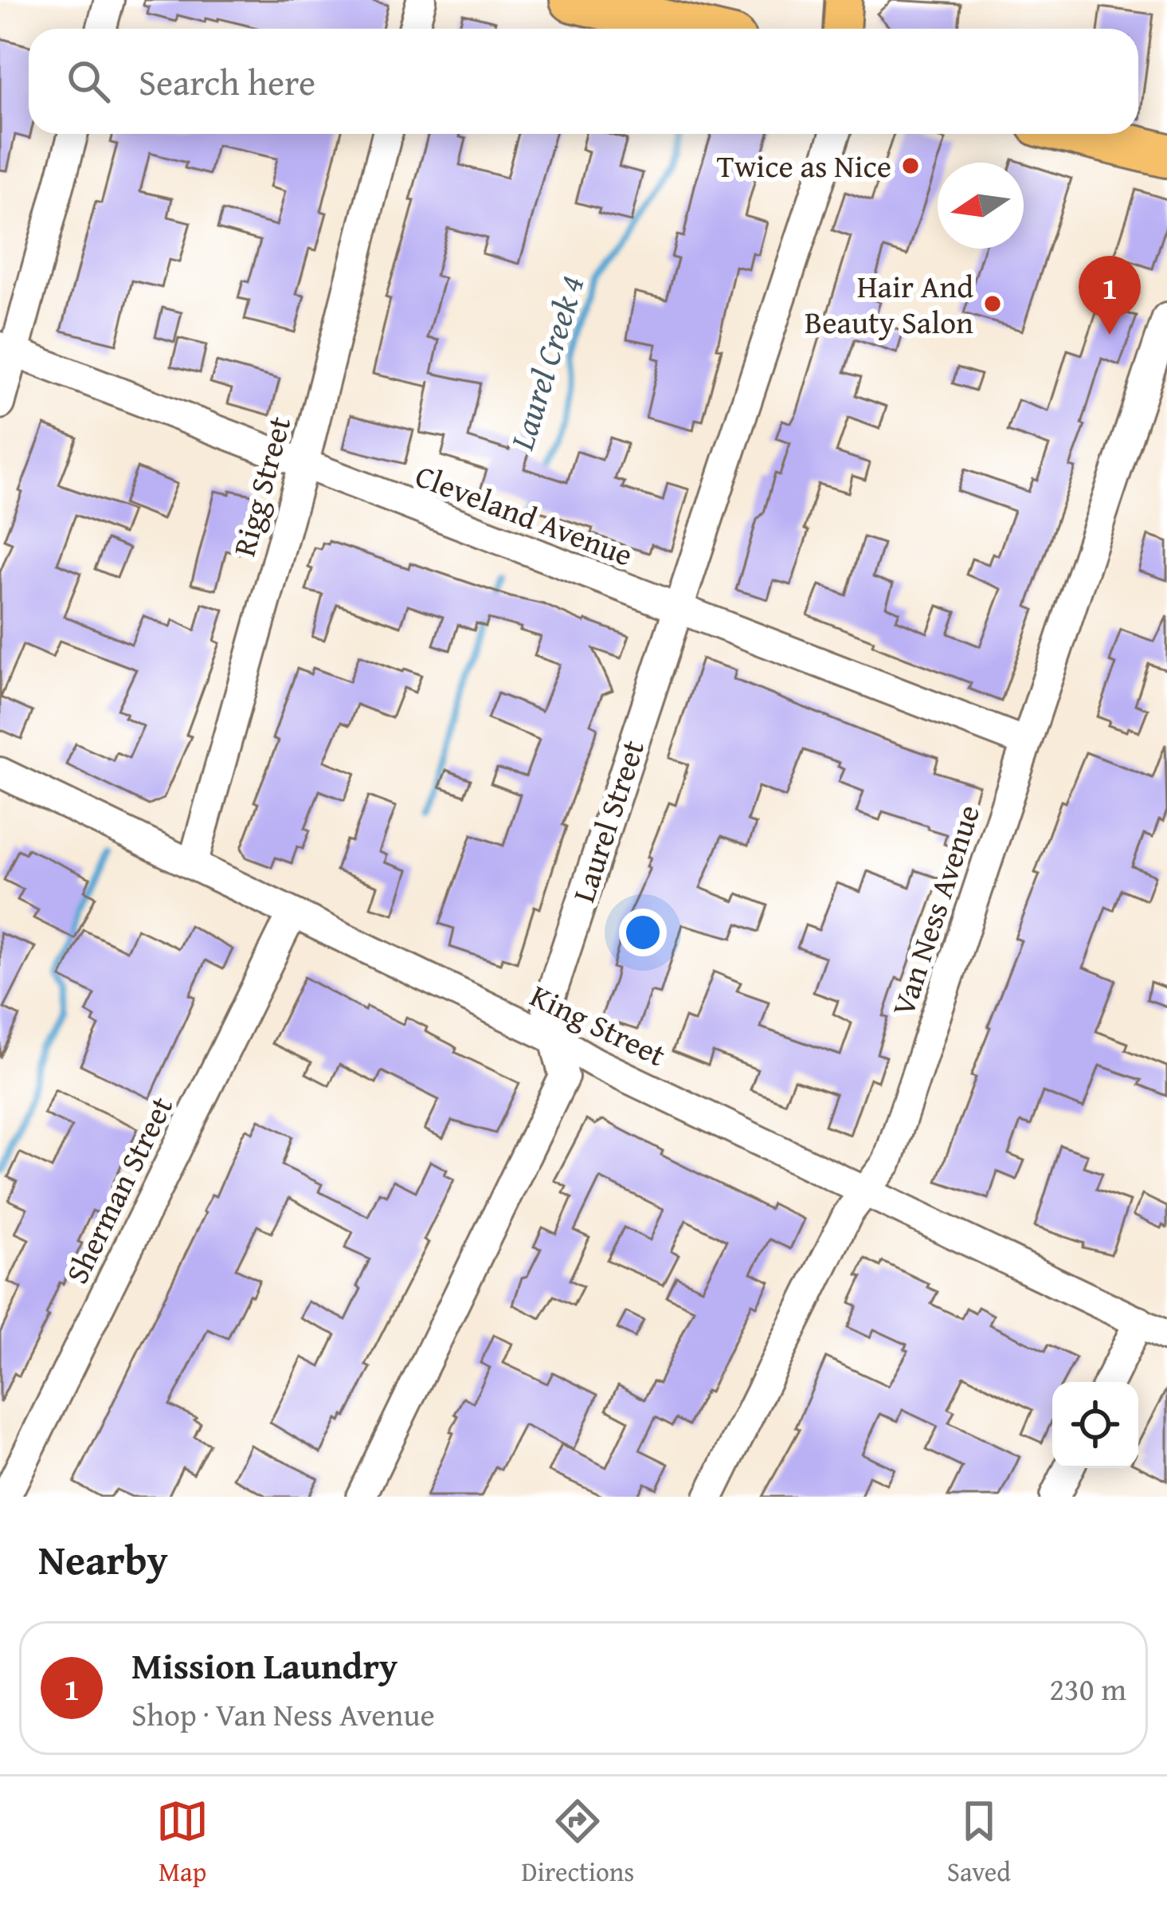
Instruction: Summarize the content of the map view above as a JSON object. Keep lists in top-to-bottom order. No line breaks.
{"streets":{"street":["Rigg Street","Cleveland Avenue","Laurel Street","Van Ness Avenue","King Street","Sherman Street"]},"crossings":[["Rigg Street","Cleveland Avenue"],["Rigg Street","King Street"],["Cleveland Avenue","Laurel Street"],["Cleveland Avenue","Van Ness Avenue"],["Laurel Street","King Street"],["Van Ness Avenue","King Street"],["King Street","Sherman Street"]],"water":["Laurel Creek 4"],"places":["Twice as Nice","Hair And Beauty Salon"],"north":"left","page":{"search":"Search here","pins":"1","heading":"Nearby","list":[{"mark":"1","name":"Mission Laundry","note":"Shop · Van Ness Avenue","value":"230 m"}],"nav":["Map","Directions","Saved"]}}
